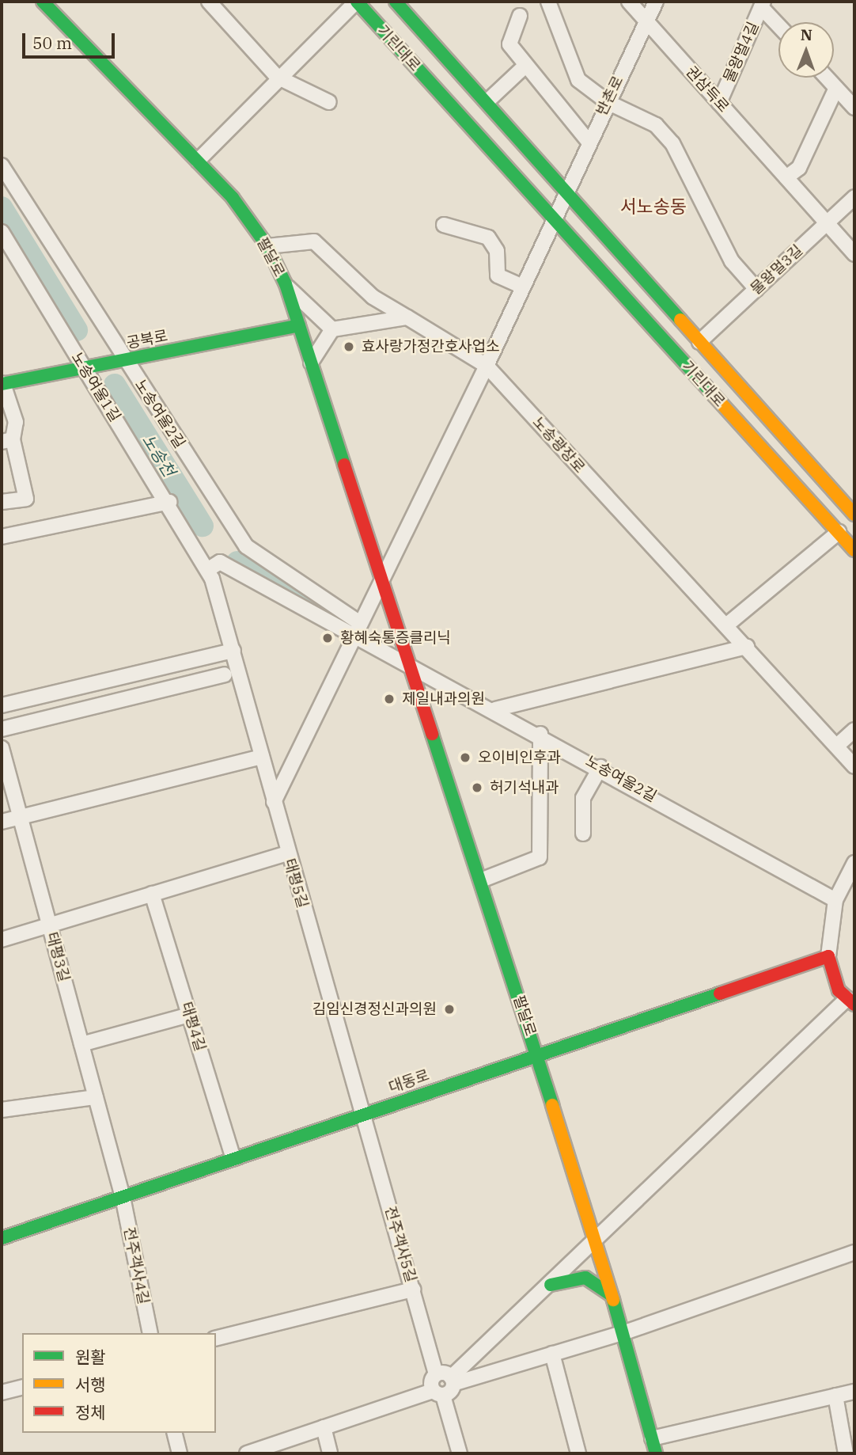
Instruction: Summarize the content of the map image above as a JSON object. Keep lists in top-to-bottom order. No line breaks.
{"streets":{"street":["기린대로","물왕멀4길","권삼득로","반촌로","팔달로","물왕멀3길","공북로","노송여울1길","노송여울2길","노송광장로","태평5길","태평3길","태평4길","대동로","전주객사5길","전주객사4길"]},"crossings":[["기린대로","반촌로"],["기린대로","물왕멀3길"],["물왕멀4길","권삼득로"],["권삼득로","반촌로"],["권삼득로","물왕멀3길"],["팔달로","공북로"],["팔달로","노송여울2길"],["팔달로","노송광장로"],["팔달로","대동로"],["공북로","노송여울1길"],["공북로","노송여울2길"],["노송여울1길","노송여울2길"],["노송여울1길","태평5길"],["노송여울2길","태평5길"],["태평5길","대동로"],["태평5길","전주객사5길"],["태평3길","대동로"],["태평3길","전주객사4길"],["태평4길","대동로"],["대동로","전주객사5길"],["대동로","전주객사4길"]],"districts":["서노송동"],"water":["노송천"],"places":["효사랑가정간호사업소","황혜숙통증클리닉","제일내과의원","오이비인후과","허기석내과","김임신경정신과의원"],"legend":["원활","서행","정체"],"scale_bar":"50 m","north":"top"}
